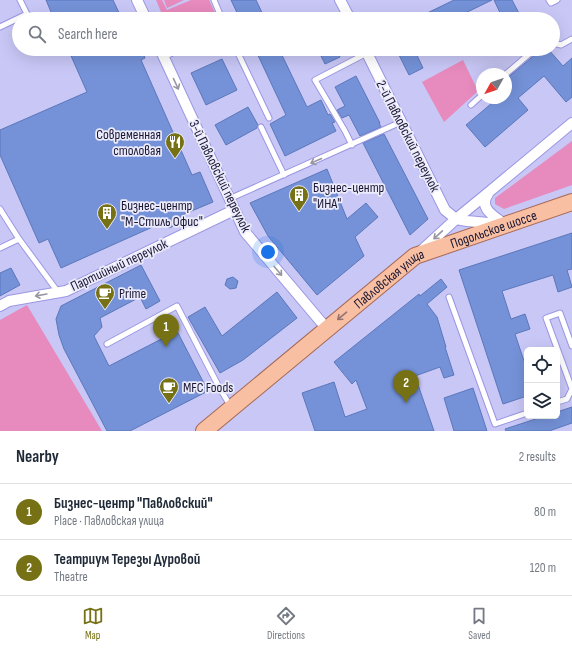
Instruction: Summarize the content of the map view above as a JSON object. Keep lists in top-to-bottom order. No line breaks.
{"streets":{"main road":["Подольское шоссе","Павловская улица"],"street":["2-й Павловский переулок","3-й Павловский переулок","Партийный переулок"]},"crossings":[["2-й Павловский переулок","Павловская улица"],["3-й Павловский переулок","Партийный переулок"],["3-й Павловский переулок","Павловская улица"],["Подольское шоссе","Павловская улица"]],"one_way":["3-й Павловский переулок","Павловская улица"],"places":{"restaurant":["Современная столовая"],"building":["Бизнес-центр \"ИНА\"","Бизнес-центр \"М-Стиль Офис\""],"cafe":["Prime","MFC Foods"]},"north":"bottom left","page":{"search":"Search here","pins":["1","2"],"heading":["Nearby","2 results"],"list":[{"mark":"1","name":"Бизнес-центр \"Павловский\"","note":"Place · Павловская улица","value":"80 m"},{"mark":"2","name":"Театриум Терезы Дуровой","note":"Theatre","value":"120 m"}],"nav":["Map","Directions","Saved"]}}
